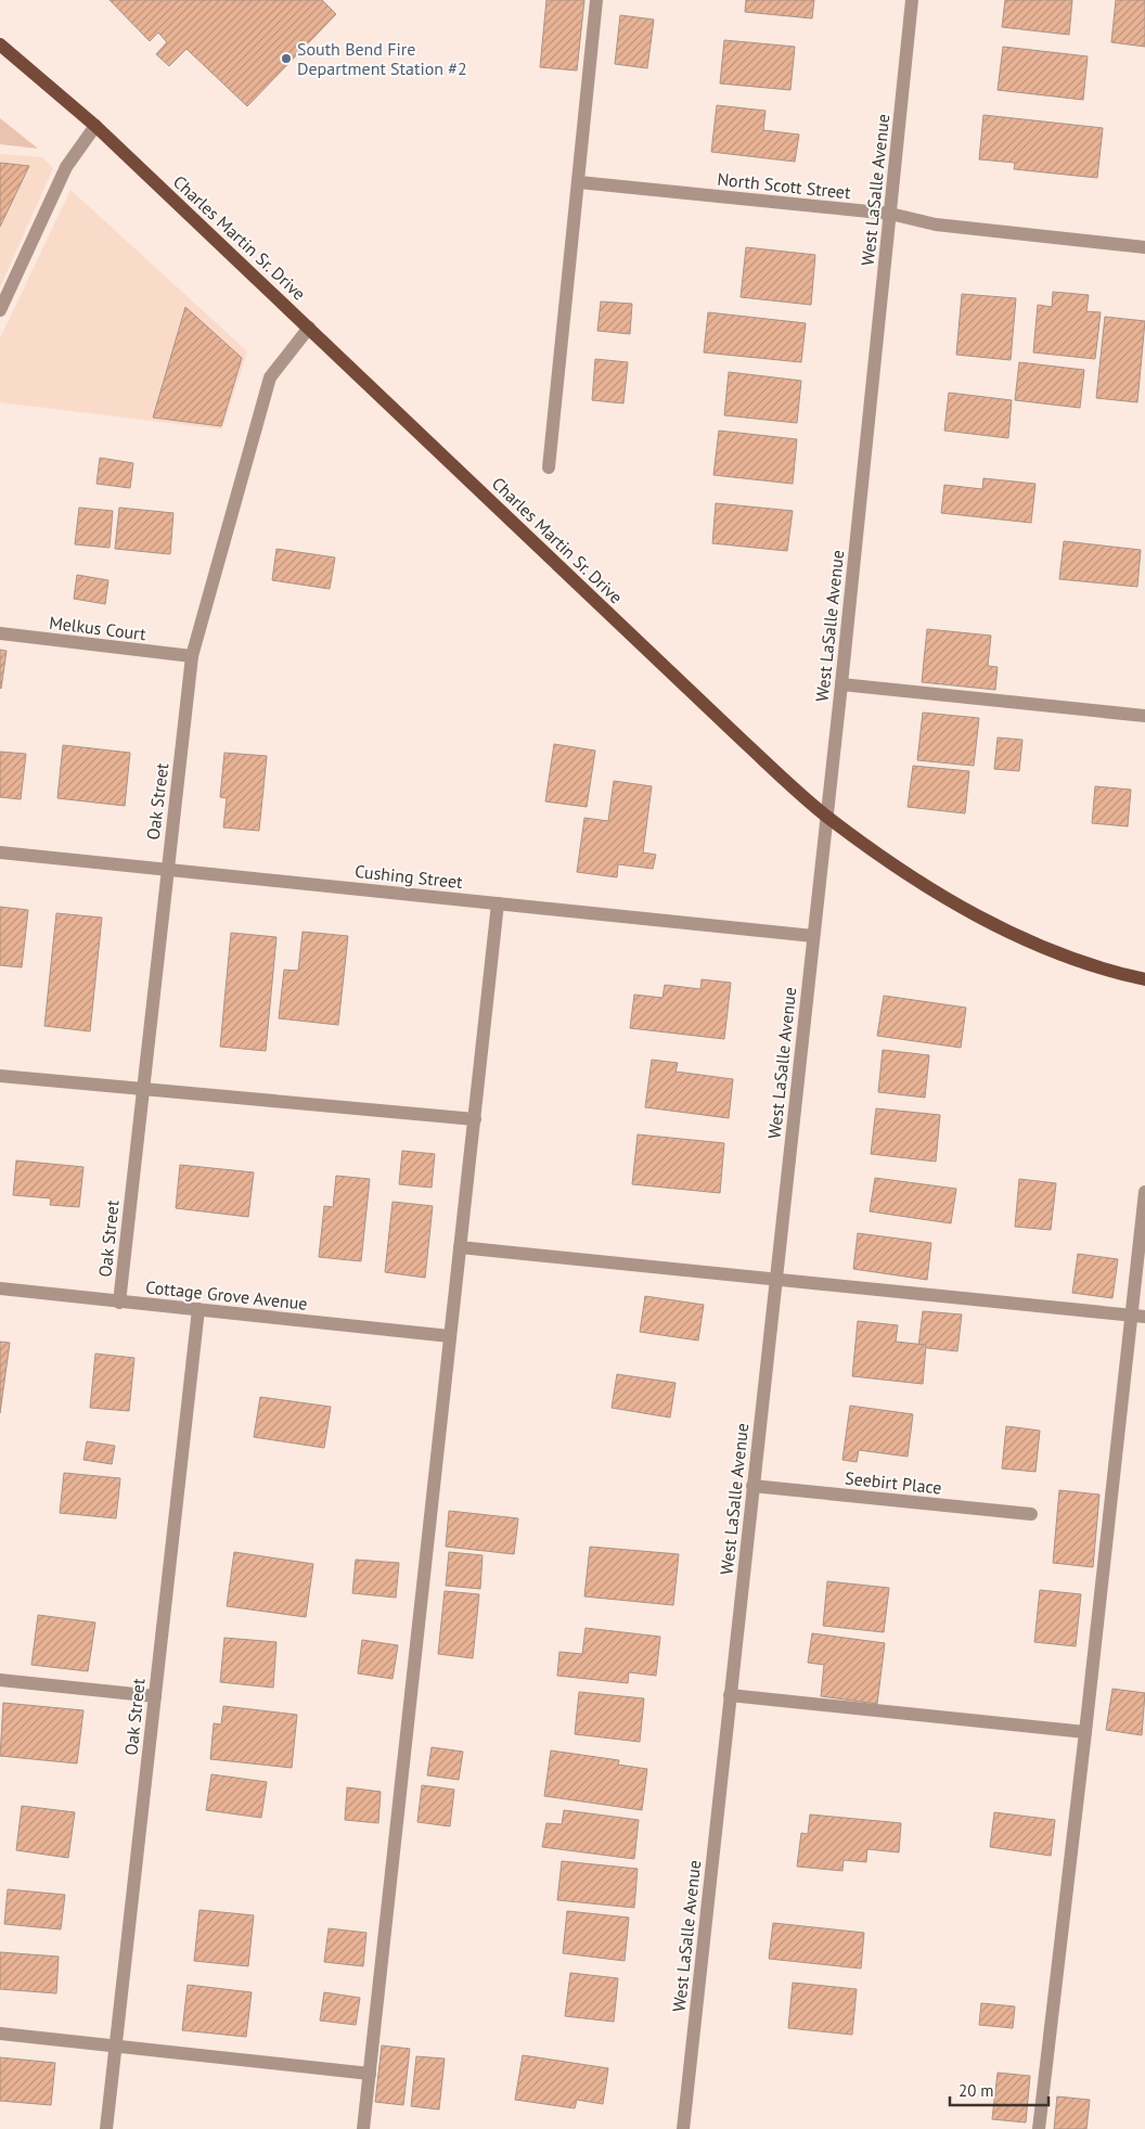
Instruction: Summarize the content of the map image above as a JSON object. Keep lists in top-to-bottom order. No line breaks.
{"streets":{"main road":["Charles Martin Sr. Drive"],"street":["North Scott Street","West LaSalle Avenue","Melkus Court","Oak Street","Cushing Street","Cottage Grove Avenue","Seebirt Place"]},"crossings":[["North Scott Street","West LaSalle Avenue"],["West LaSalle Avenue","Charles Martin Sr. Drive"],["West LaSalle Avenue","Cushing Street"],["West LaSalle Avenue","Seebirt Place"],["Charles Martin Sr. Drive","Oak Street"],["Melkus Court","Oak Street"],["Oak Street","Cushing Street"],["Oak Street","Cottage Grove Avenue"]],"places":["South Bend Fire Department Station #2"],"scale_bar":"20 m"}
